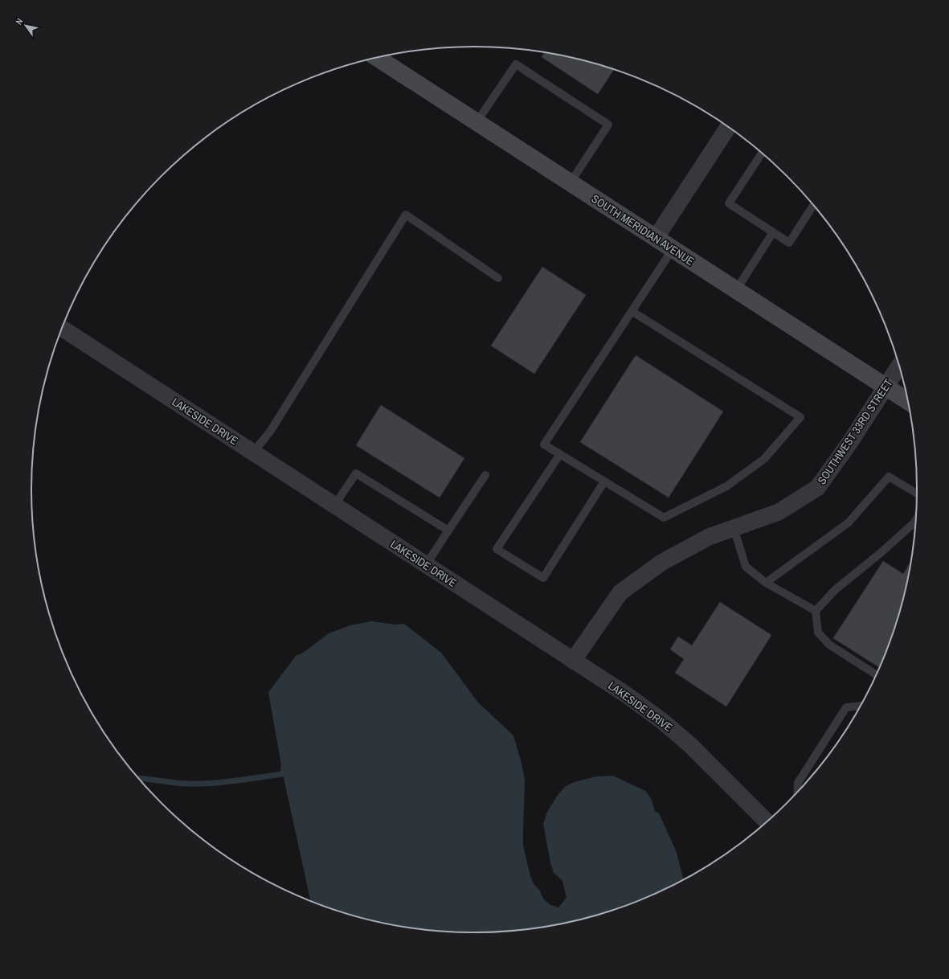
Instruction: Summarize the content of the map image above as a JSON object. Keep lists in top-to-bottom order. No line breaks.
{"streets":{"main road":["SOUTH MERIDIAN AVENUE"],"street":["LAKESIDE DRIVE","SOUTHWEST 33RD STREET"]},"crossings":[["SOUTH MERIDIAN AVENUE","SOUTHWEST 33RD STREET"],["LAKESIDE DRIVE","SOUTHWEST 33RD STREET"]],"north":"top left"}
